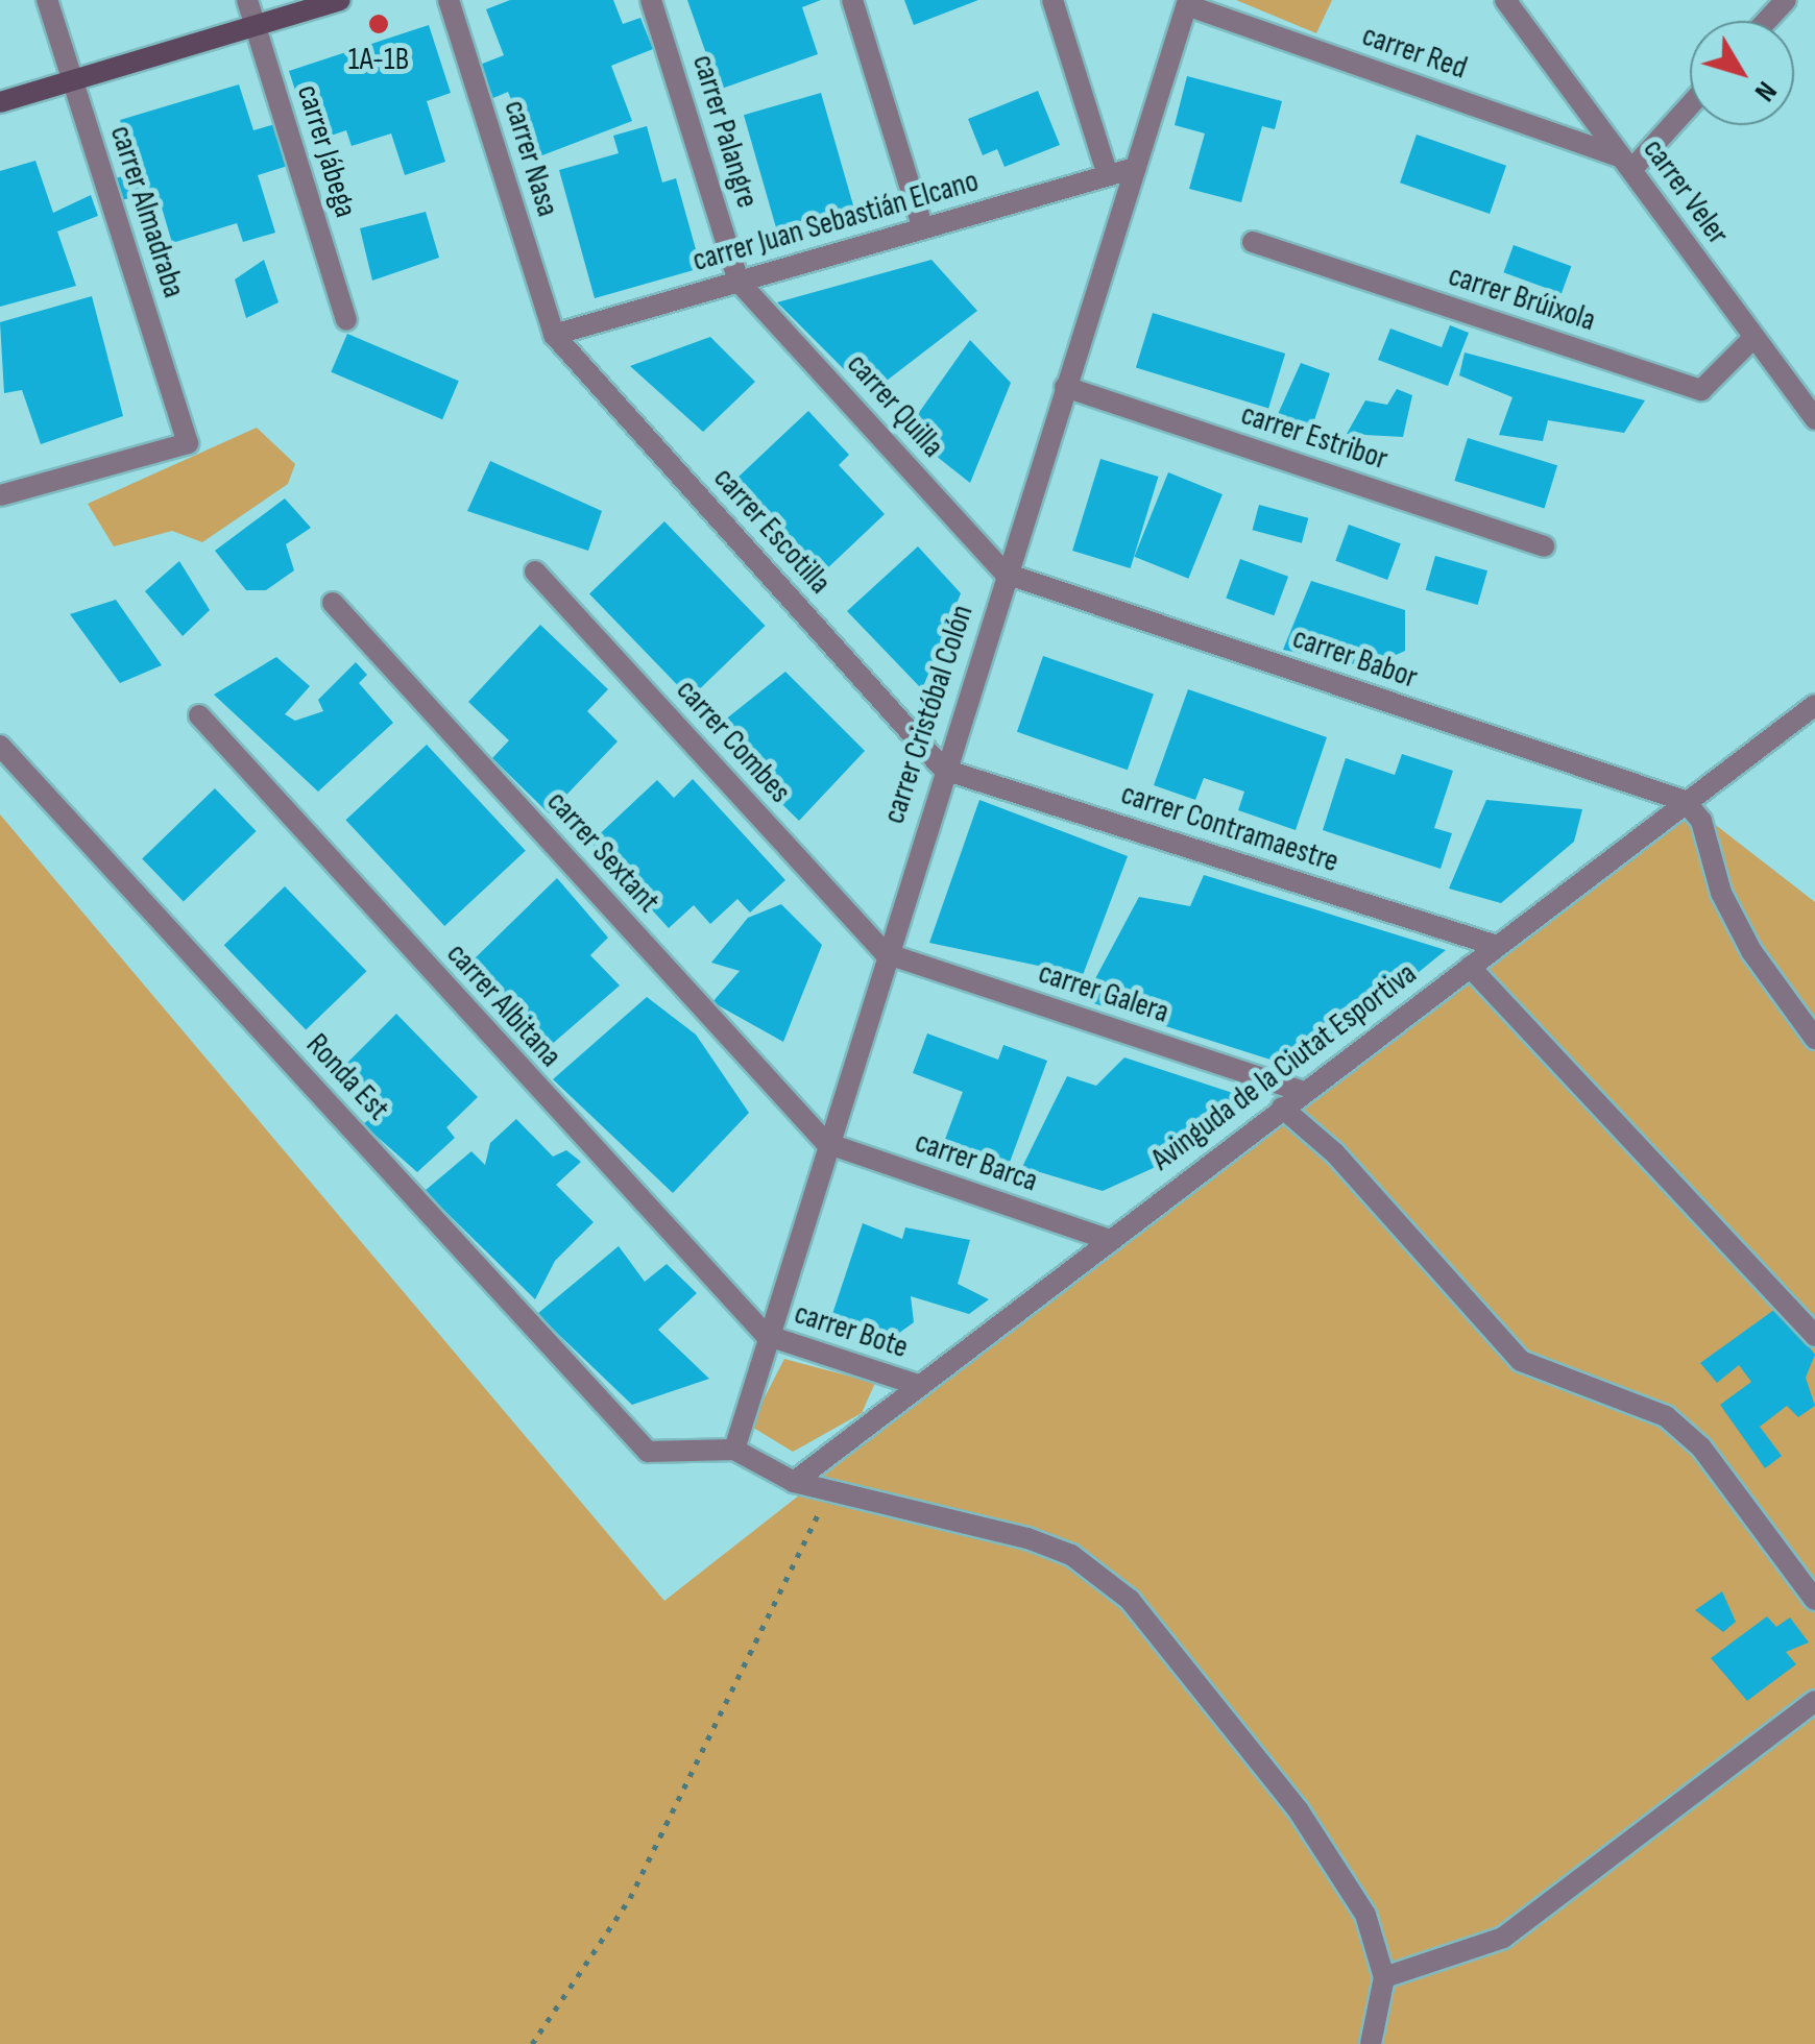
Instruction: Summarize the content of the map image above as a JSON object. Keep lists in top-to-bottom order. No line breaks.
{"streets":{"street":["carrer Red","carrer Palangre","carrer Jábega","carrer Nasa","carrer Veler","carrer Almadraba","carrer Juan Sebastián Elcano","carrer Brúixola","carrer Quilla","carrer Estribor","carrer Escotilla","carrer Babor","carrer Cristóbal Colón","carrer Combes","carrer Contramaestre","carrer Sextant","carrer Galera","carrer Albitana","Avinguda de la Ciutat Esportiva","Ronda Est","carrer Barca","carrer Bote"]},"crossings":[["carrer Red","carrer Veler"],["carrer Red","carrer Cristóbal Colón"],["carrer Palangre","carrer Juan Sebastián Elcano"],["carrer Palangre","carrer Quilla"],["carrer Nasa","carrer Juan Sebastián Elcano"],["carrer Nasa","carrer Escotilla"],["carrer Veler","carrer Brúixola"],["carrer Juan Sebastián Elcano","carrer Quilla"],["carrer Juan Sebastián Elcano","carrer Escotilla"],["carrer Juan Sebastián Elcano","carrer Cristóbal Colón"],["carrer Quilla","carrer Babor"],["carrer Quilla","carrer Cristóbal Colón"],["carrer Estribor","carrer Cristóbal Colón"],["carrer Escotilla","carrer Cristóbal Colón"],["carrer Escotilla","carrer Contramaestre"],["carrer Babor","carrer Cristóbal Colón"],["carrer Babor","Avinguda de la Ciutat Esportiva"],["carrer Cristóbal Colón","carrer Combes"],["carrer Cristóbal Colón","carrer Contramaestre"],["carrer Cristóbal Colón","carrer Sextant"],["carrer Cristóbal Colón","carrer Galera"],["carrer Cristóbal Colón","carrer Albitana"],["carrer Cristóbal Colón","Ronda Est"],["carrer Cristóbal Colón","carrer Barca"],["carrer Cristóbal Colón","carrer Bote"],["carrer Combes","carrer Galera"],["carrer Contramaestre","Avinguda de la Ciutat Esportiva"],["carrer Sextant","carrer Barca"],["carrer Galera","Avinguda de la Ciutat Esportiva"],["carrer Albitana","carrer Bote"],["Avinguda de la Ciutat Esportiva","carrer Barca"],["Avinguda de la Ciutat Esportiva","carrer Bote"]],"places":["1A-1B"],"north":"bottom right"}
